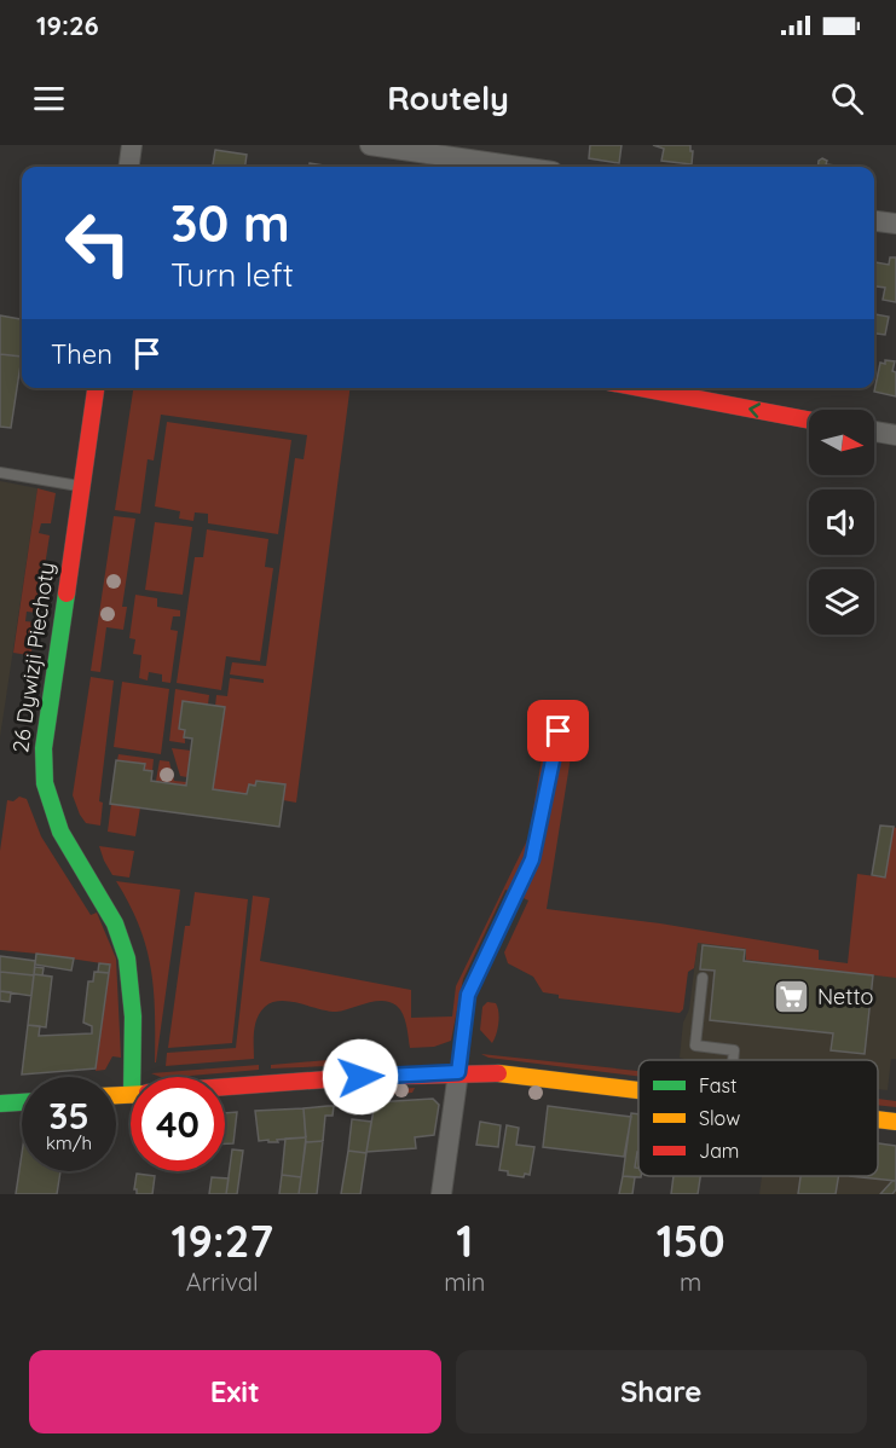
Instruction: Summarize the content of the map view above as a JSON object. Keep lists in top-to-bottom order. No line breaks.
{"streets":{"street":["26 Dywizji Piechoty"]},"places":{"supermarket":["Netto"]},"legend":["Fast","Slow","Jam"],"north":"right","page":{"status":"19:26","header":"Routely","turn":["30 m","Turn left"],"then":"Then","speed":"35 km/h","limit":"40","eta":["19:27","Arrival","1","min","150","m"],"buttons":["Exit","Share"]}}
